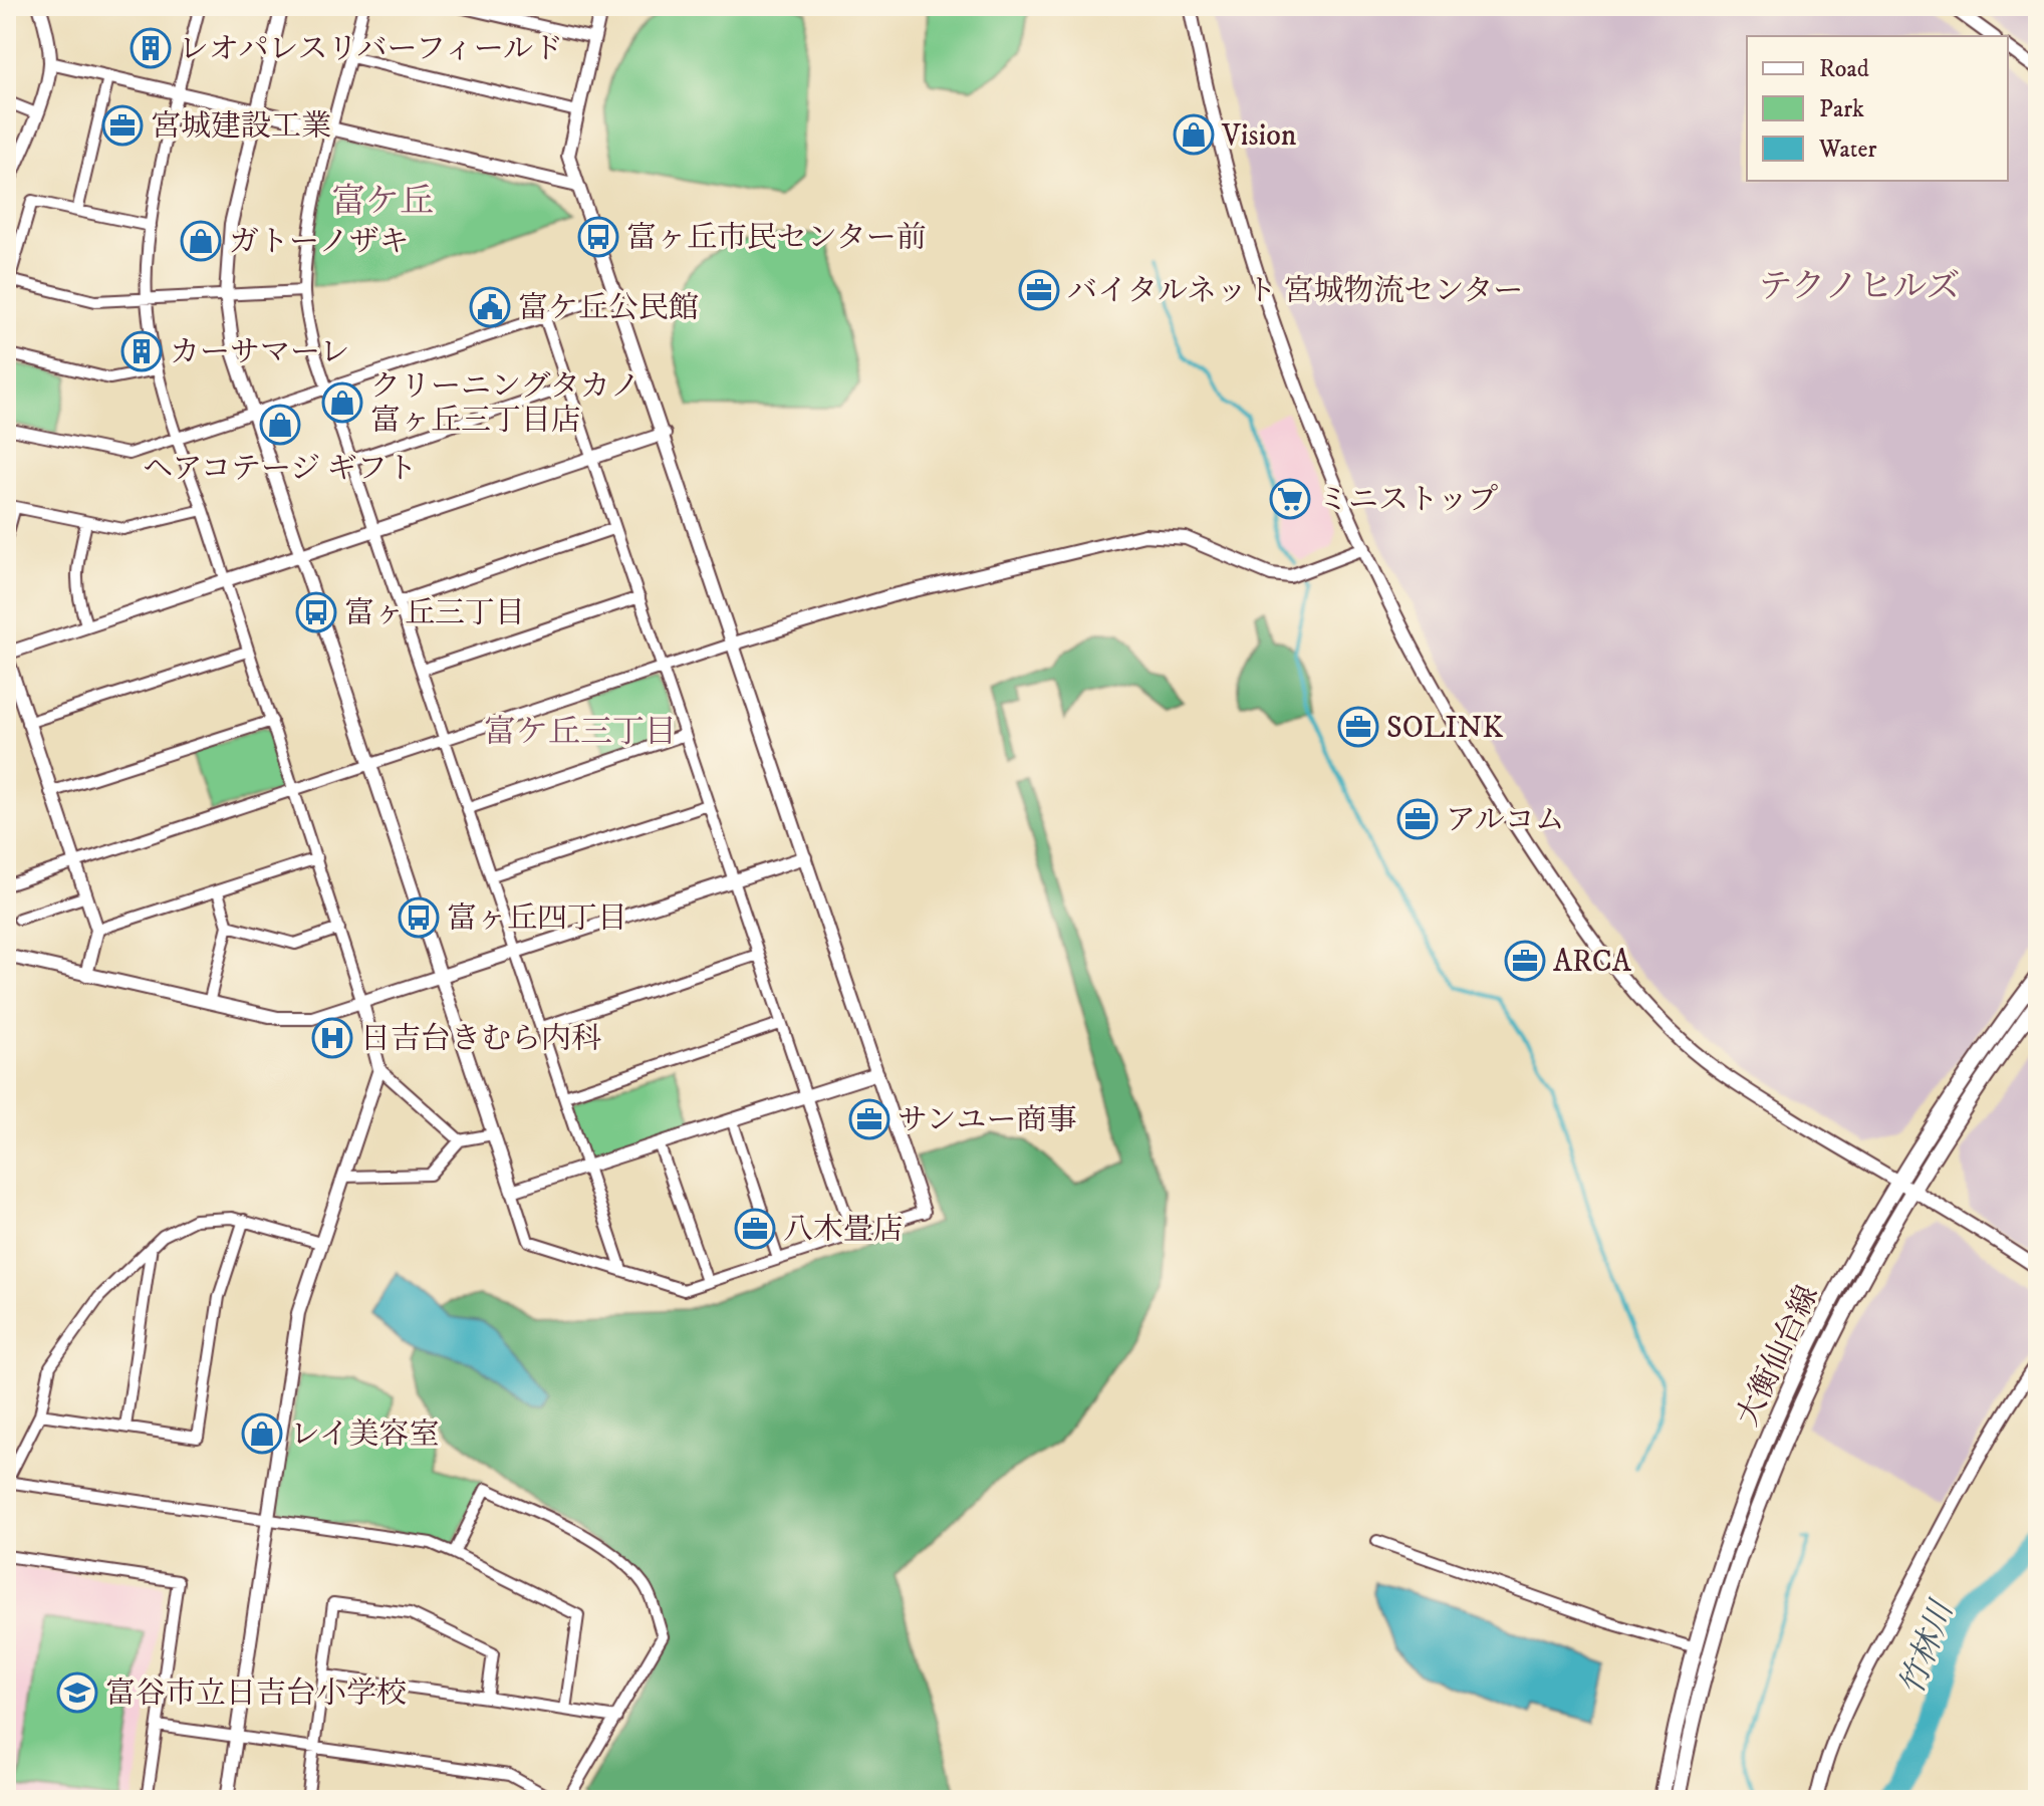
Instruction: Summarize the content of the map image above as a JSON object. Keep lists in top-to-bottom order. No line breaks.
{"streets":{"main road":["大衡仙台線"]},"districts":["富ケ丘","テクノヒルズ","富ケ丘三丁目"],"water":["竹林川"],"places":{"building":["レオパレスリバーフィールド","カーサマーレ"],"office":["宮城建設工業","バイタルネット 宮城物流センター","SOLINK","アルコム","ARCA","サンユー商事","八木畳店"],"shop":["Vision","ガトーノザキ","クリーニングタカノ 富ヶ丘三丁目店","ヘアコテージ ギフト","レイ美容室"],"bus stop":["富ヶ丘市民センター前","富ヶ丘三丁目","富ヶ丘四丁目"],"public building":["富ケ丘公民館"],"supermarket":["ミニストップ"],"hospital":["日吉台きむら内科"],"school or university":["富谷市立日吉台小学校"]},"legend":["Road","Park","Water"]}
